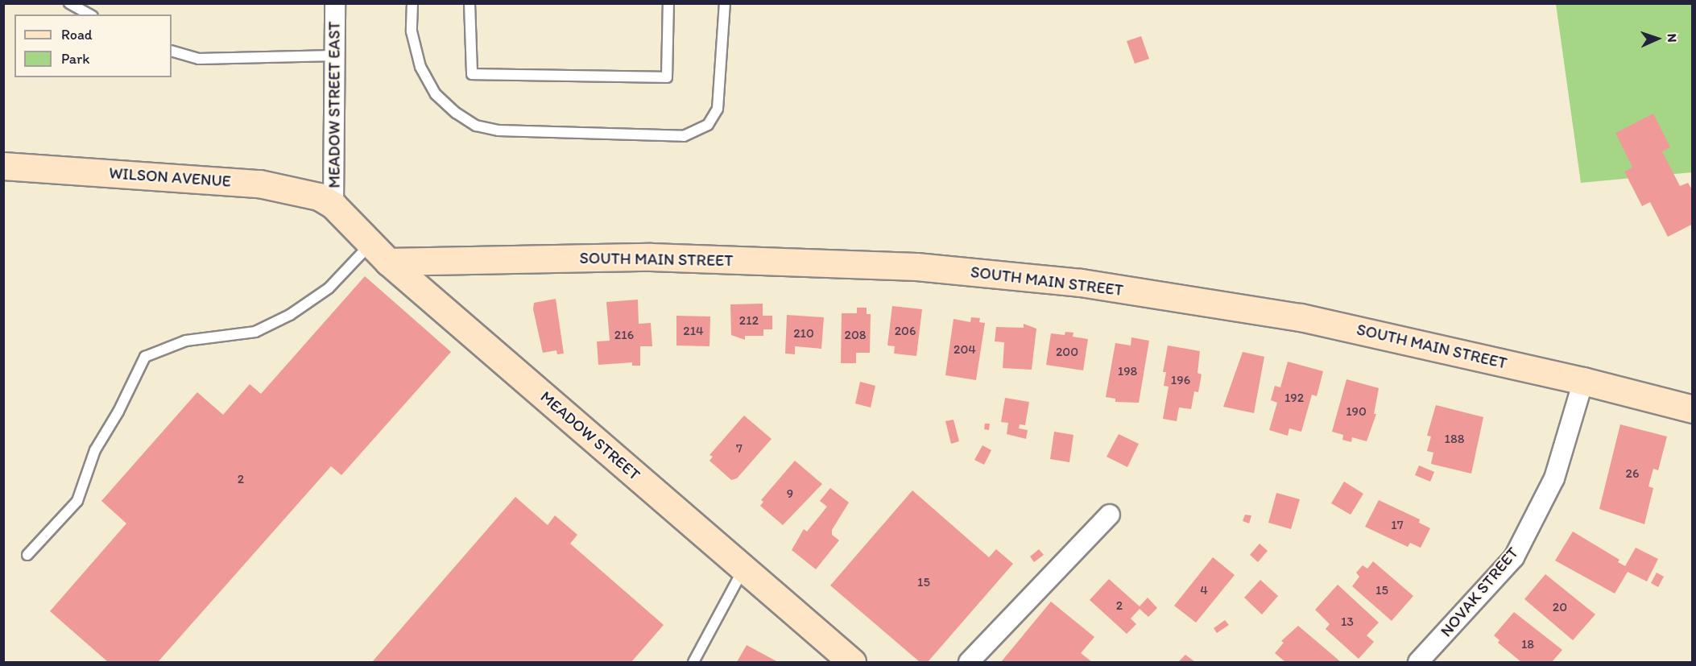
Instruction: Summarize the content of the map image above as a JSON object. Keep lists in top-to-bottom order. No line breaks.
{"streets":{"main road":["WILSON AVENUE","SOUTH MAIN STREET","MEADOW STREET"],"street":["MEADOW STREET EAST","NOVAK STREET"]},"crossings":[["MEADOW STREET EAST","WILSON AVENUE"],["MEADOW STREET EAST","MEADOW STREET"],["WILSON AVENUE","MEADOW STREET"],["SOUTH MAIN STREET","MEADOW STREET"],["SOUTH MAIN STREET","NOVAK STREET"]],"house_numbers":["212","214","206","210","216","208","204","200","198","196","192","190","188","7","26","2","9","17","15","4","15","2","20","13","18"],"legend":["Road","Park"],"north":"right"}
